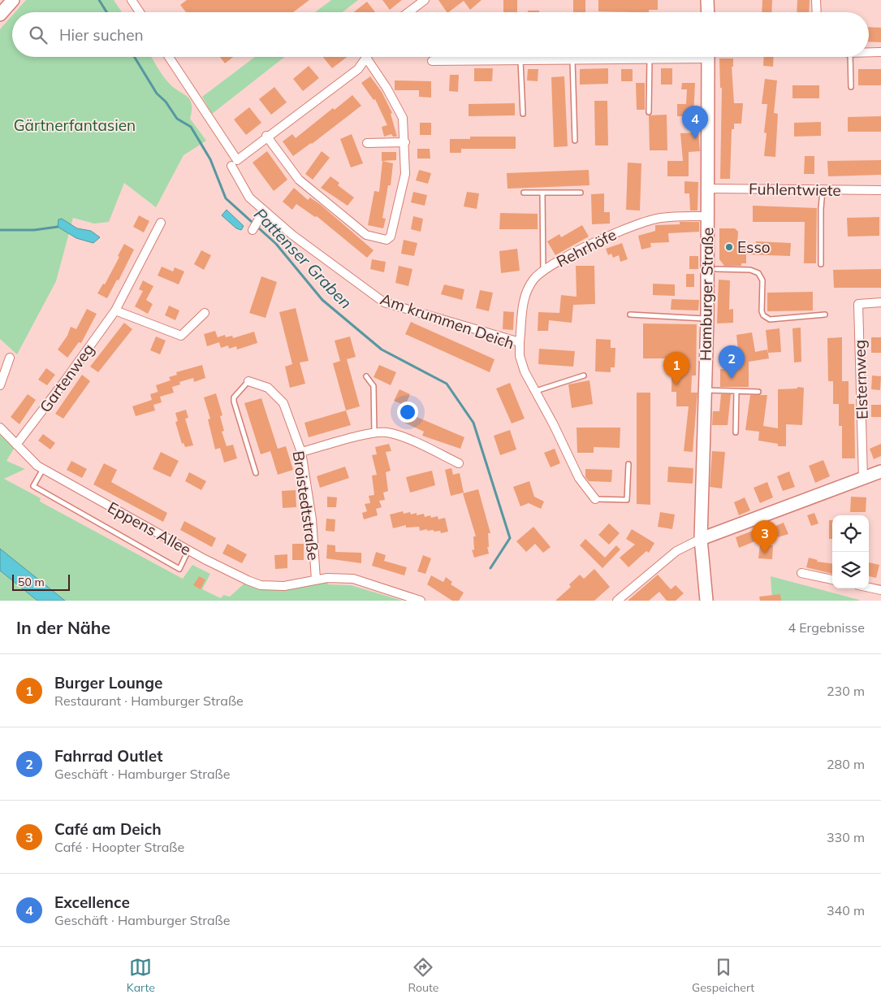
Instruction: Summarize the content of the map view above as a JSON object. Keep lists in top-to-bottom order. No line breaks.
{"streets":{"main road":["Hamburger Straße"],"street":["Fuhlentwiete","Rehrhöfe","Am krummen Deich","Gartenweg","Elsternweg","Broistedtstraße","Eppens Allee"]},"crossings":[["Fuhlentwiete","Hamburger Straße"],["Rehrhöfe","Hamburger Straße"],["Rehrhöfe","Am krummen Deich"],["Gartenweg","Eppens Allee"],["Broistedtstraße","Eppens Allee"]],"water":["Pattenser Graben"],"parks":["Gärtnerfantasien"],"places":["Esso"],"scale_bar":"50 m","page":{"search":"Hier suchen","pins":["4","2","1","3"],"scale":"50 m","heading":["In der Nähe","4 Ergebnisse"],"list":[{"mark":"1","name":"Burger Lounge","note":"Restaurant · Hamburger Straße","value":"230 m"},{"mark":"2","name":"Fahrrad Outlet","note":"Geschäft · Hamburger Straße","value":"280 m"},{"mark":"3","name":"Café am Deich","note":"Café · Hoopter Straße","value":"330 m"},{"mark":"4","name":"Excellence","note":"Geschäft · Hamburger Straße","value":"340 m"}],"nav":["Karte","Route","Gespeichert"]}}
